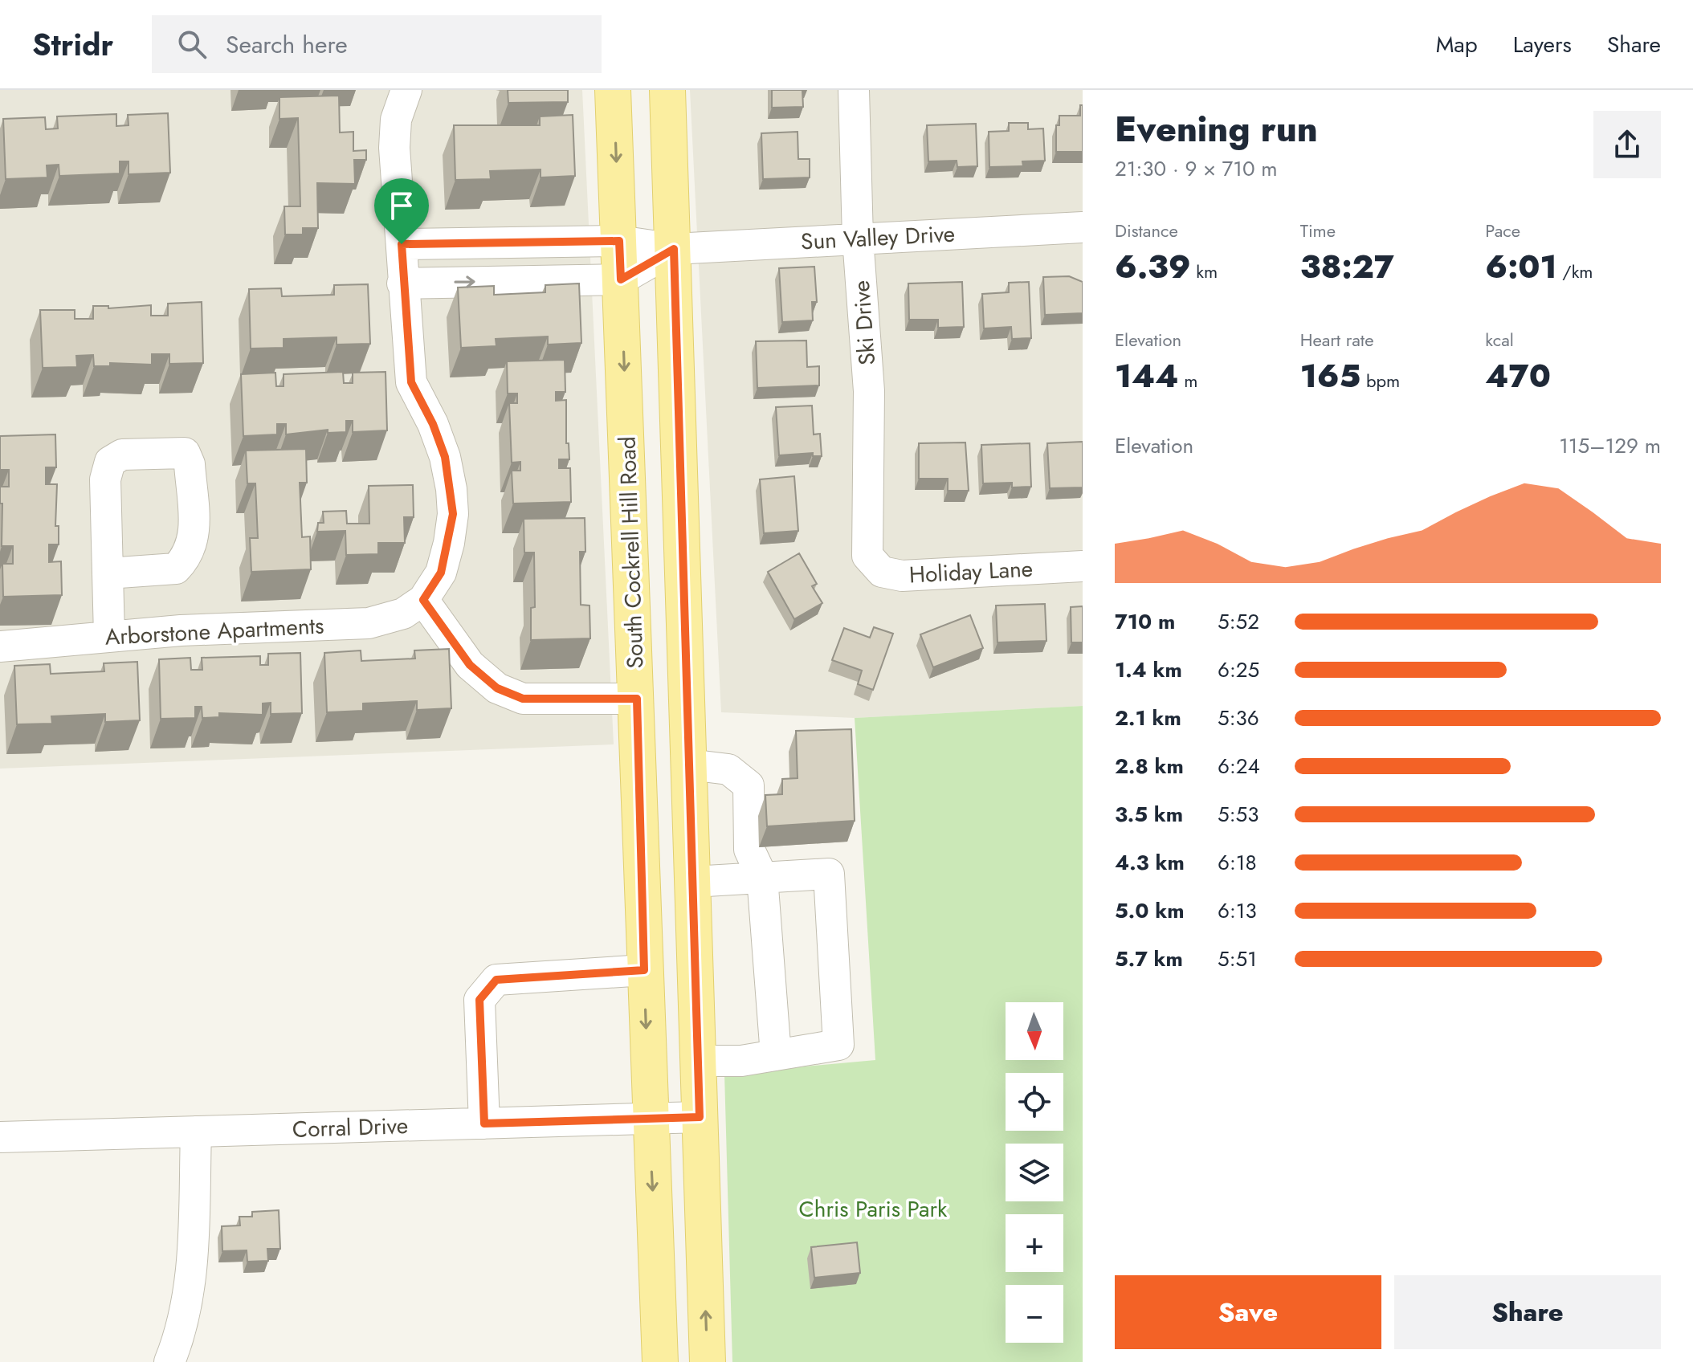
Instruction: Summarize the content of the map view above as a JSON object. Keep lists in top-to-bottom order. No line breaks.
{"streets":{"main road":["South Cockrell Hill Road"],"street":["Sun Valley Drive","Ski Drive","Holiday Lane","Arborstone Apartments","Corral Drive"]},"crossings":[["Sun Valley Drive","Ski Drive"],["Sun Valley Drive","South Cockrell Hill Road"],["Sun Valley Drive","Arborstone Apartments"],["Ski Drive","Holiday Lane"],["South Cockrell Hill Road","Corral Drive"]],"parks":["Chris Paris Park"],"north":"bottom","page":{"header":"Stridr","search":"Search here","nav":["Map","Layers","Share"],"heading":["Evening run","21:30 · 9 × 710 m"],"stats":[["Distance","6.39 km"],["Time","38:27"],["Pace","6:01 /km"],["Elevation","144 m"],["Heart rate","165 bpm"],["kcal","470"]],"chart":["Elevation","115–129 m"],"list":[{"name":"710 m","note":"5:52"},{"name":"1.4 km","note":"6:25"},{"name":"2.1 km","note":"5:36"},{"name":"2.8 km","note":"6:24"},{"name":"3.5 km","note":"5:53"},{"name":"4.3 km","note":"6:18"},{"name":"5.0 km","note":"6:13"},{"name":"5.7 km","note":"5:51"}],"map_buttons":["+","−"],"buttons":["Save","Share"]}}
